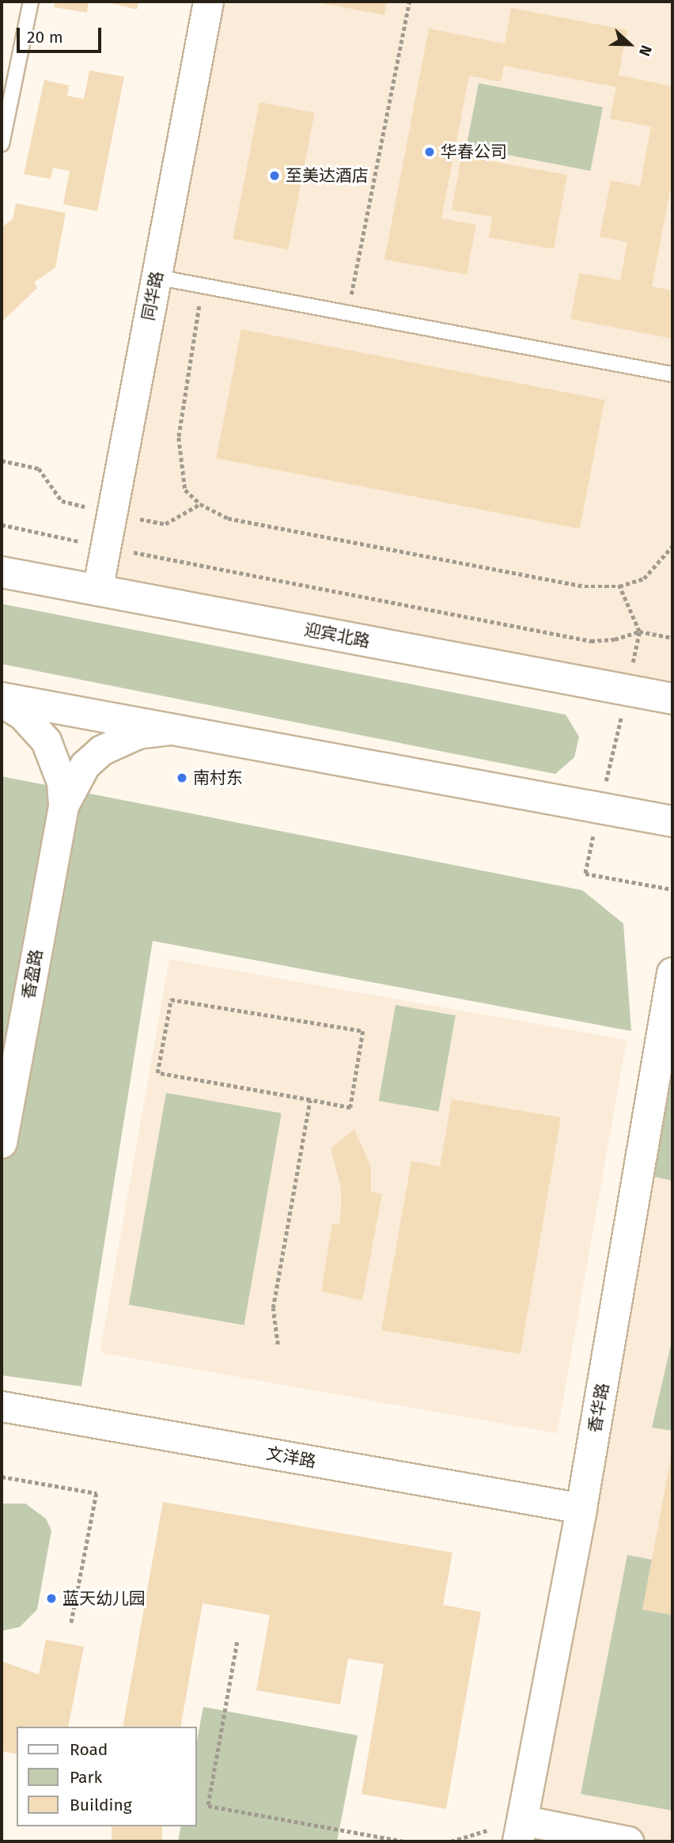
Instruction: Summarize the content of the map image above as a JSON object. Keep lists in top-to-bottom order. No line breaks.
{"streets":{"main road":["迎宾北路","香华路"],"street":["同华路","香盈路","文洋路"]},"crossings":[["同华路","迎宾北路"],["香华路","文洋路"]],"places":["华春公司","至美达酒店","南村东","蓝天幼儿园"],"legend":["Road","Park","Building"],"scale_bar":"20 m","north":"right"}
